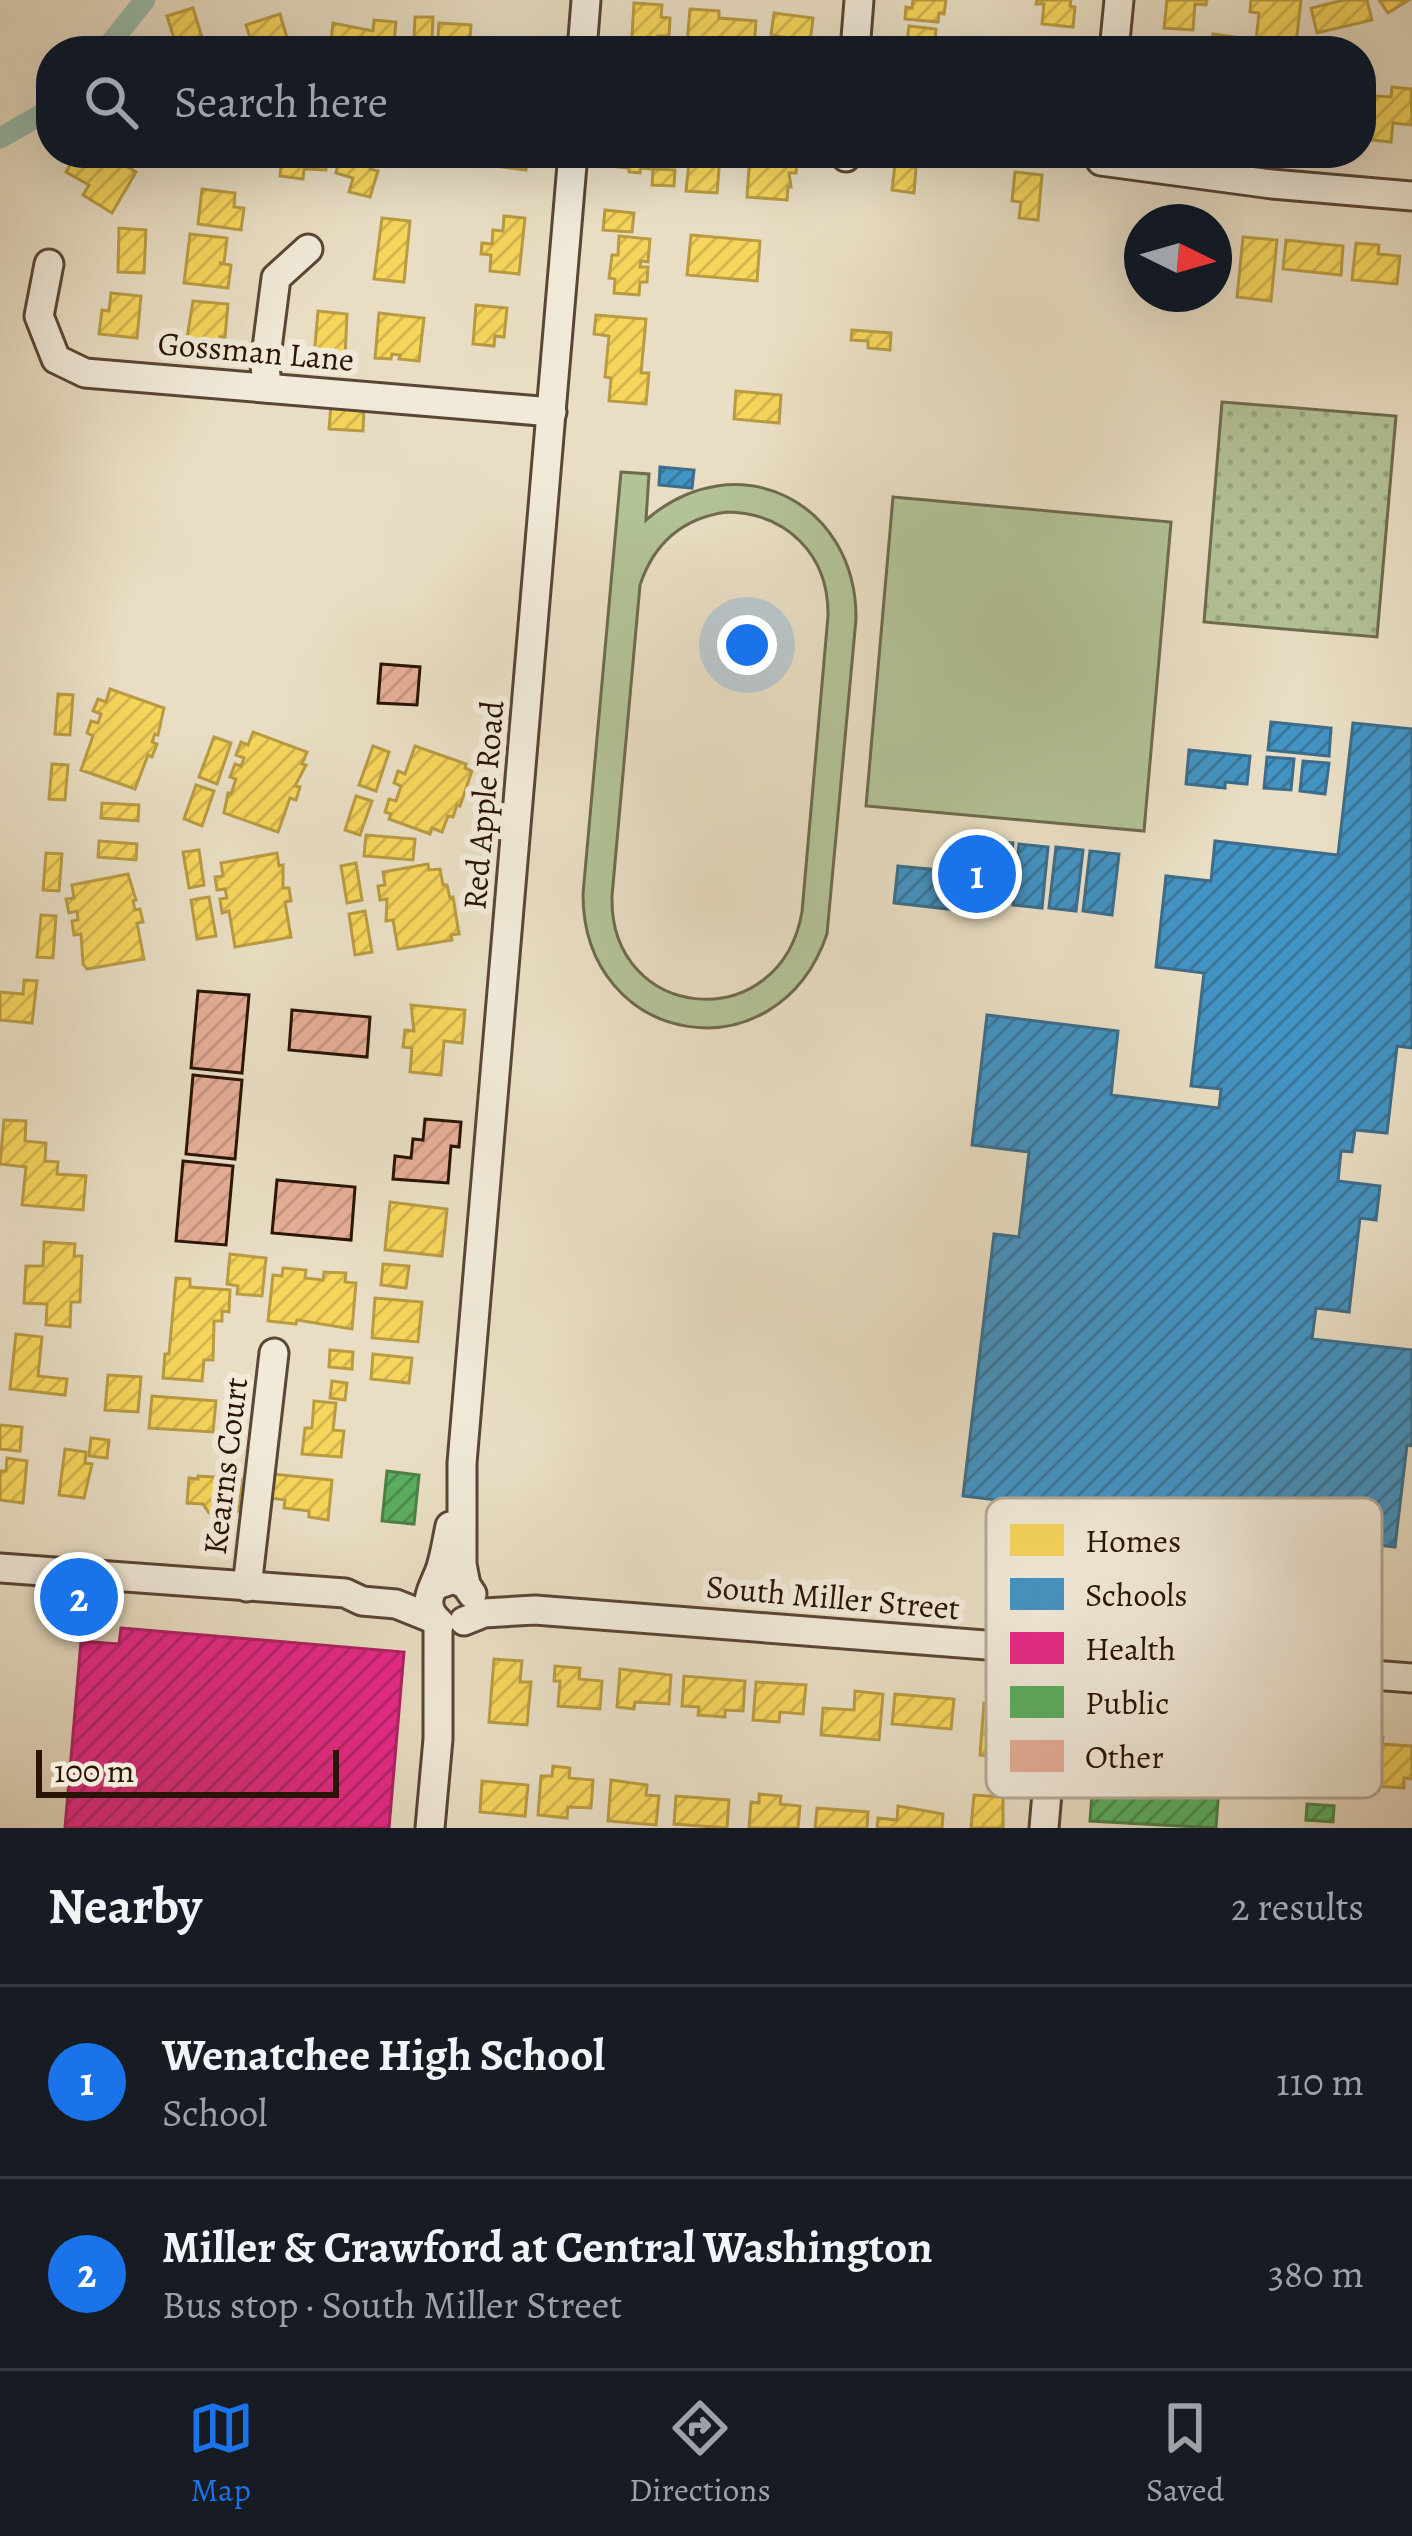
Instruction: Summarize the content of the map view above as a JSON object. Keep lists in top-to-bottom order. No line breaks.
{"streets":{"street":["Gossman Lane","Red Apple Road","Kearns Court","South Miller Street"]},"crossings":[["Gossman Lane","Red Apple Road"],["Red Apple Road","South Miller Street"],["Kearns Court","South Miller Street"]],"legend":["Homes","Schools","Health","Public","Other"],"scale_bar":"100 m","north":"right","page":{"search":"Search here","pins":["1","2"],"scale":"100 m","heading":["Nearby","2 results"],"list":[{"mark":"1","name":"Wenatchee High School","note":"School","value":"110 m"},{"mark":"2","name":"Miller & Crawford at Central Washington","note":"Bus stop · South Miller Street","value":"380 m"}],"nav":["Map","Directions","Saved"]}}
